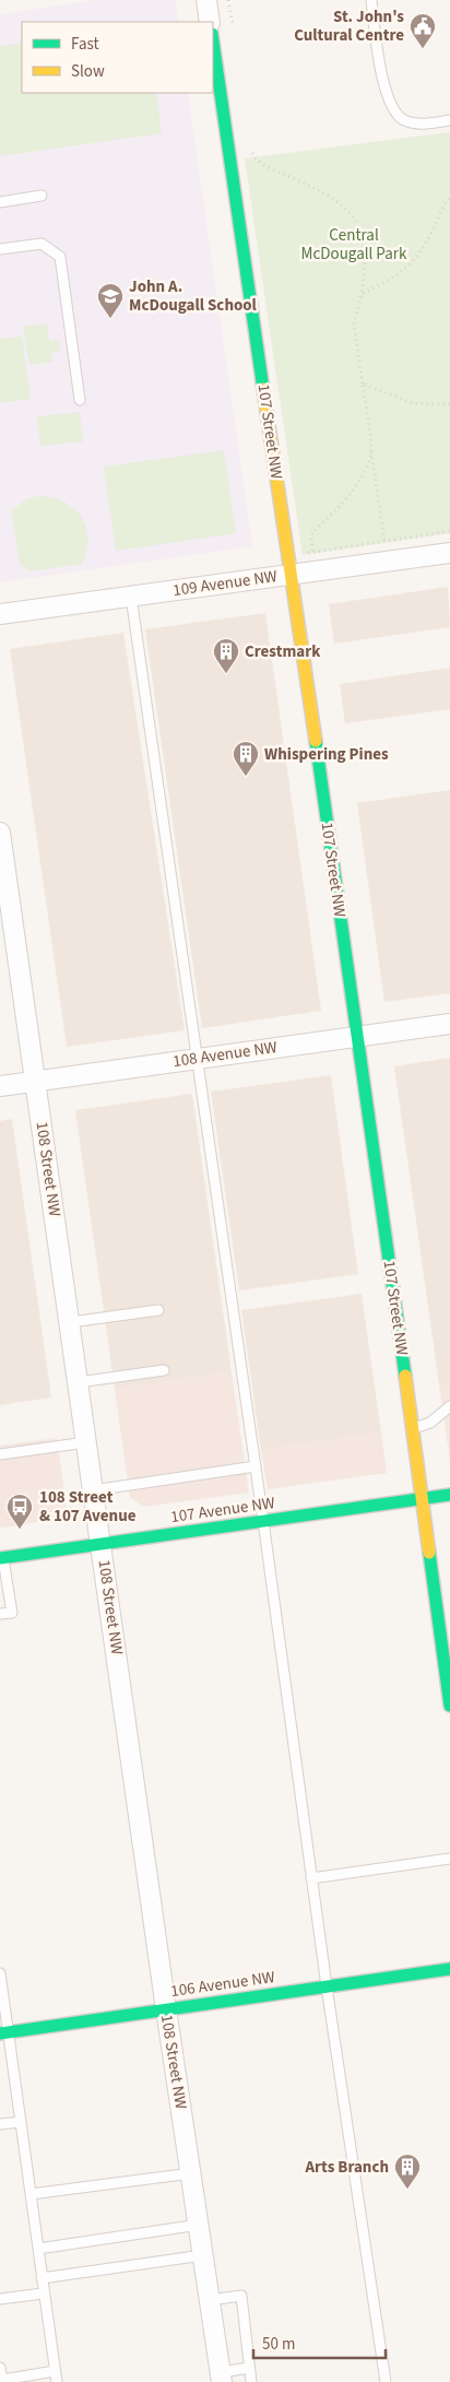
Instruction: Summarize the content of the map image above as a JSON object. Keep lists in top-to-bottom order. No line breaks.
{"streets":{"street":["107 Street NW","109 Avenue NW","108 Avenue NW","108 Street NW","107 Avenue NW","106 Avenue NW"]},"crossings":[["107 Street NW","109 Avenue NW"],["107 Street NW","108 Avenue NW"],["107 Street NW","107 Avenue NW"],["108 Avenue NW","108 Street NW"],["108 Street NW","107 Avenue NW"],["108 Street NW","106 Avenue NW"]],"parks":["Central McDougall Park"],"places":{"public building":["St. John's Cultural Centre"],"school or university":["John A. McDougall School"],"building":["Crestmark","Whispering Pines","Arts Branch"],"bus stop":["108 Street & 107 Avenue"]},"legend":["Fast","Slow"],"scale_bar":"50 m"}
